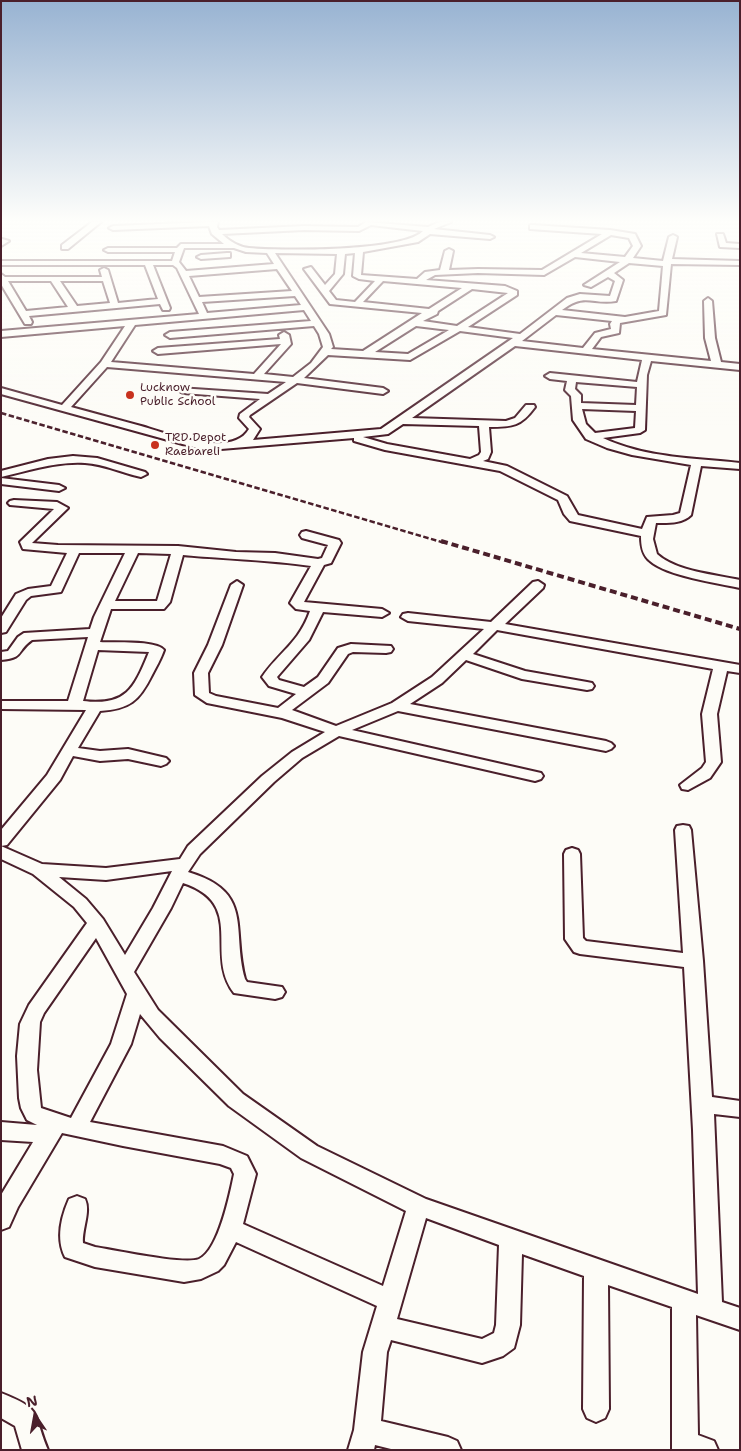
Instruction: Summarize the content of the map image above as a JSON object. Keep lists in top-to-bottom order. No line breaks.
{"places":["Lucknow Public School","TRD Depot Raebareli"],"north":"top"}
